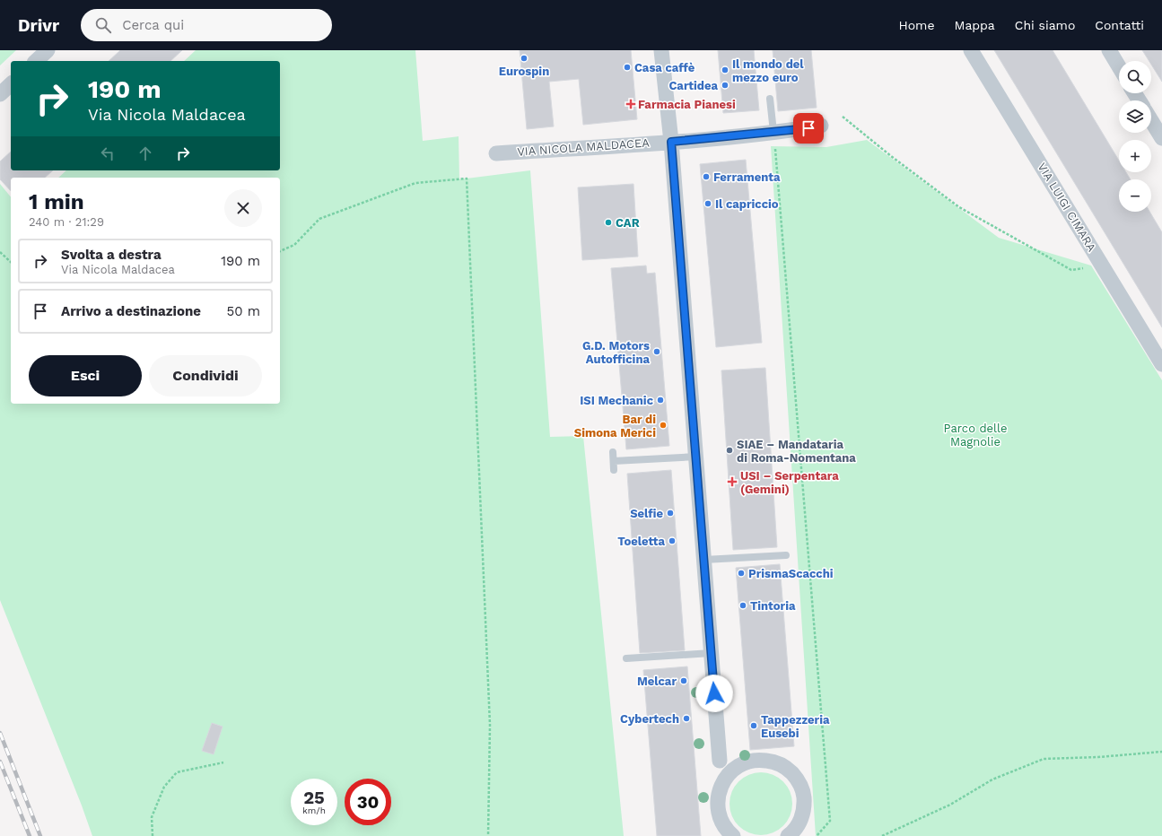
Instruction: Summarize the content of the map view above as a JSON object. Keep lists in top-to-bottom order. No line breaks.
{"streets":{"street":["VIA NICOLA MALDACEA","VIA LUIGI CIMARA"]},"parks":["Parco delle Magnolie"],"places":{"other":["Eurospin","Casa caffè","Il mondo del mezzo euro","Cartidea","Ferramenta","Il capriccio","CAR","G.D. Motors Autofficina","ISI Mechanic","Bar di Simona Merici","SIAE – Mandataria di Roma-Nomentana","Selfie","Toeletta","PrismaScacchi","Tintoria","Melcar","Cybertech","Tappezzeria Eusebi"],"health":["Farmacia Pianesi","USI – Serpentara (Gemini)"]},"page":{"header":"Drivr","search":"Cerca qui","nav":["Home","Mappa","Chi siamo","Contatti"],"map_buttons":["+","−"],"turn":["190 m","Via Nicola Maldacea"],"heading":["1 min","240 m · 21:29"],"list":[{"name":"Svolta a destra","note":"Via Nicola Maldacea","value":"190 m"},{"name":"Arrivo a destinazione","value":"50 m"}],"buttons":["Esci","Condividi"],"speed":"25 km/h","limit":"30"}}
